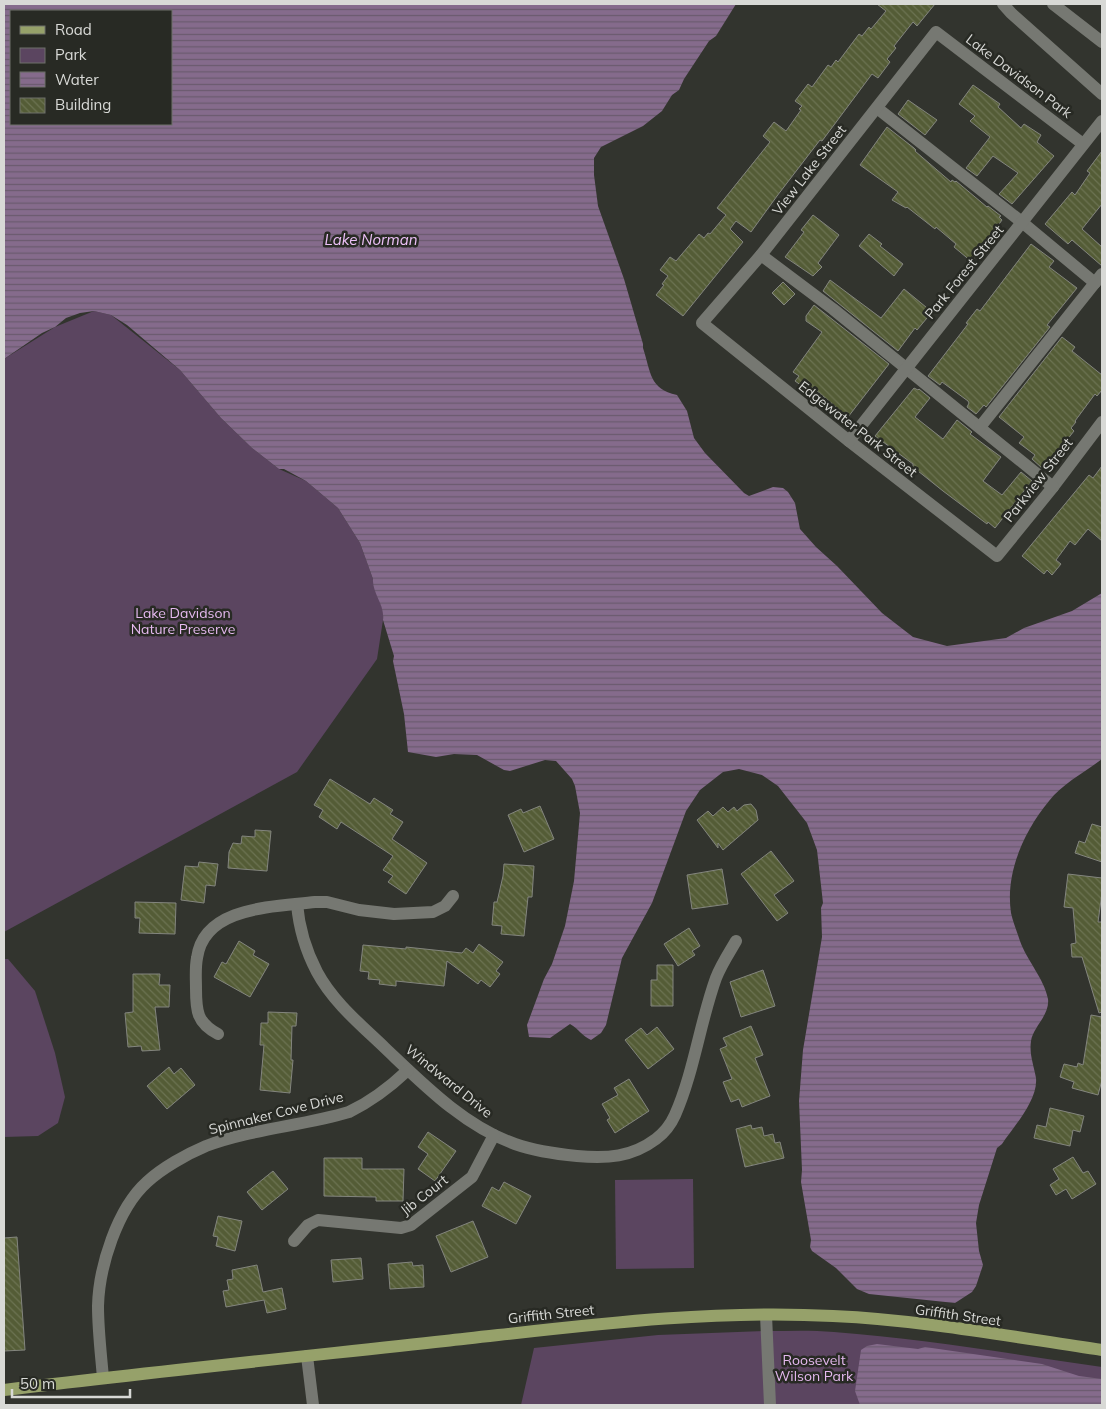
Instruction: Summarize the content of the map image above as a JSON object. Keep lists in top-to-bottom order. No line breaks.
{"streets":{"main road":["Griffith Street"],"street":["Lake Davidson Park","View Lake Street","Park Forest Street","Edgewater Park Street","Parkview Street","Windward Drive","Spinnaker Cove Drive","Jib Court"]},"crossings":[["Lake Davidson Park","View Lake Street"],["Lake Davidson Park","Park Forest Street"],["View Lake Street","Edgewater Park Street"],["Park Forest Street","Edgewater Park Street"],["Edgewater Park Street","Parkview Street"],["Windward Drive","Spinnaker Cove Drive"],["Windward Drive","Jib Court"],["Spinnaker Cove Drive","Griffith Street"]],"water":["Lake Norman"],"parks":["Lake Davidson Nature Preserve","Roosevelt Wilson Park"],"legend":["Road","Park","Water","Building"],"scale_bar":"50 m"}
